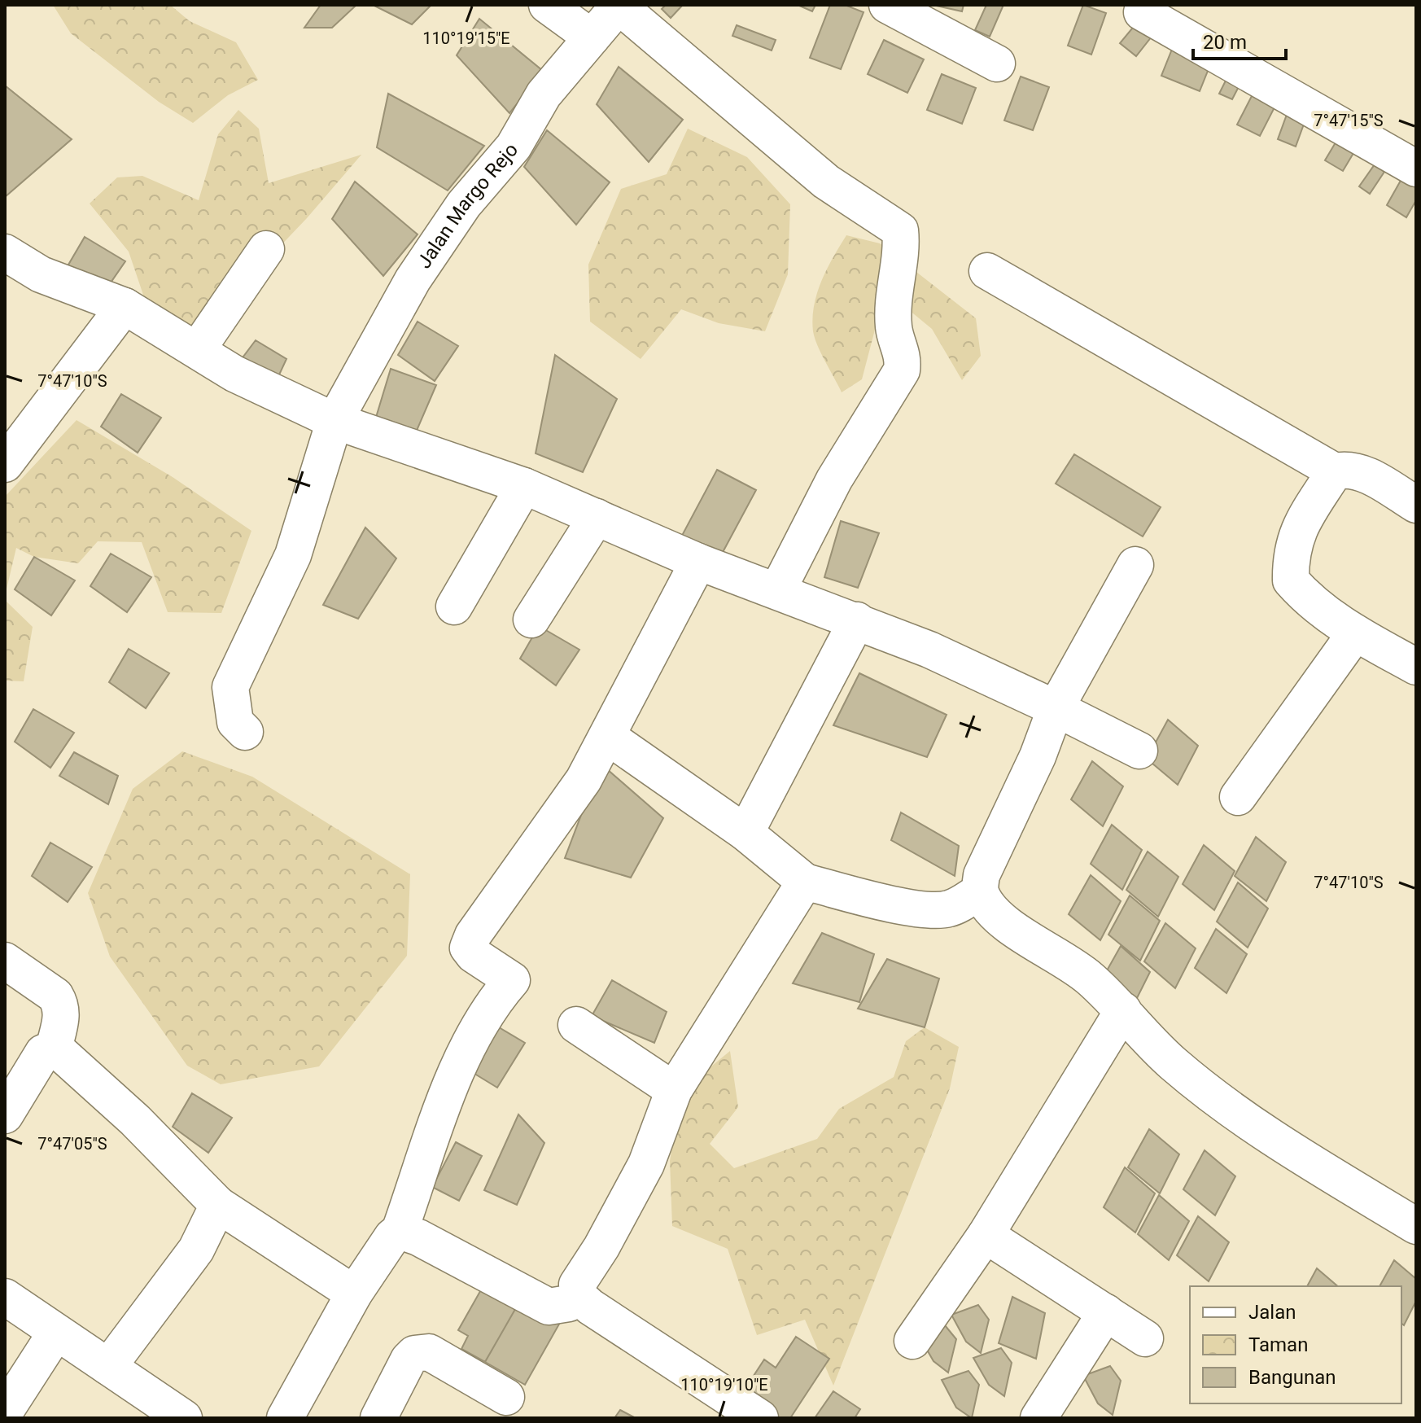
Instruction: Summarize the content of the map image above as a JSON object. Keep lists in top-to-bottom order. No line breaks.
{"streets":{"street":["Jalan Margo Rejo"]},"legend":["Jalan","Taman","Bangunan"],"scale_bar":"20 m","coordinates":["110°19'15\"E","7°47'15\"S","7°47'10\"S","7°47'05\"S","110°19'10\"E"]}
